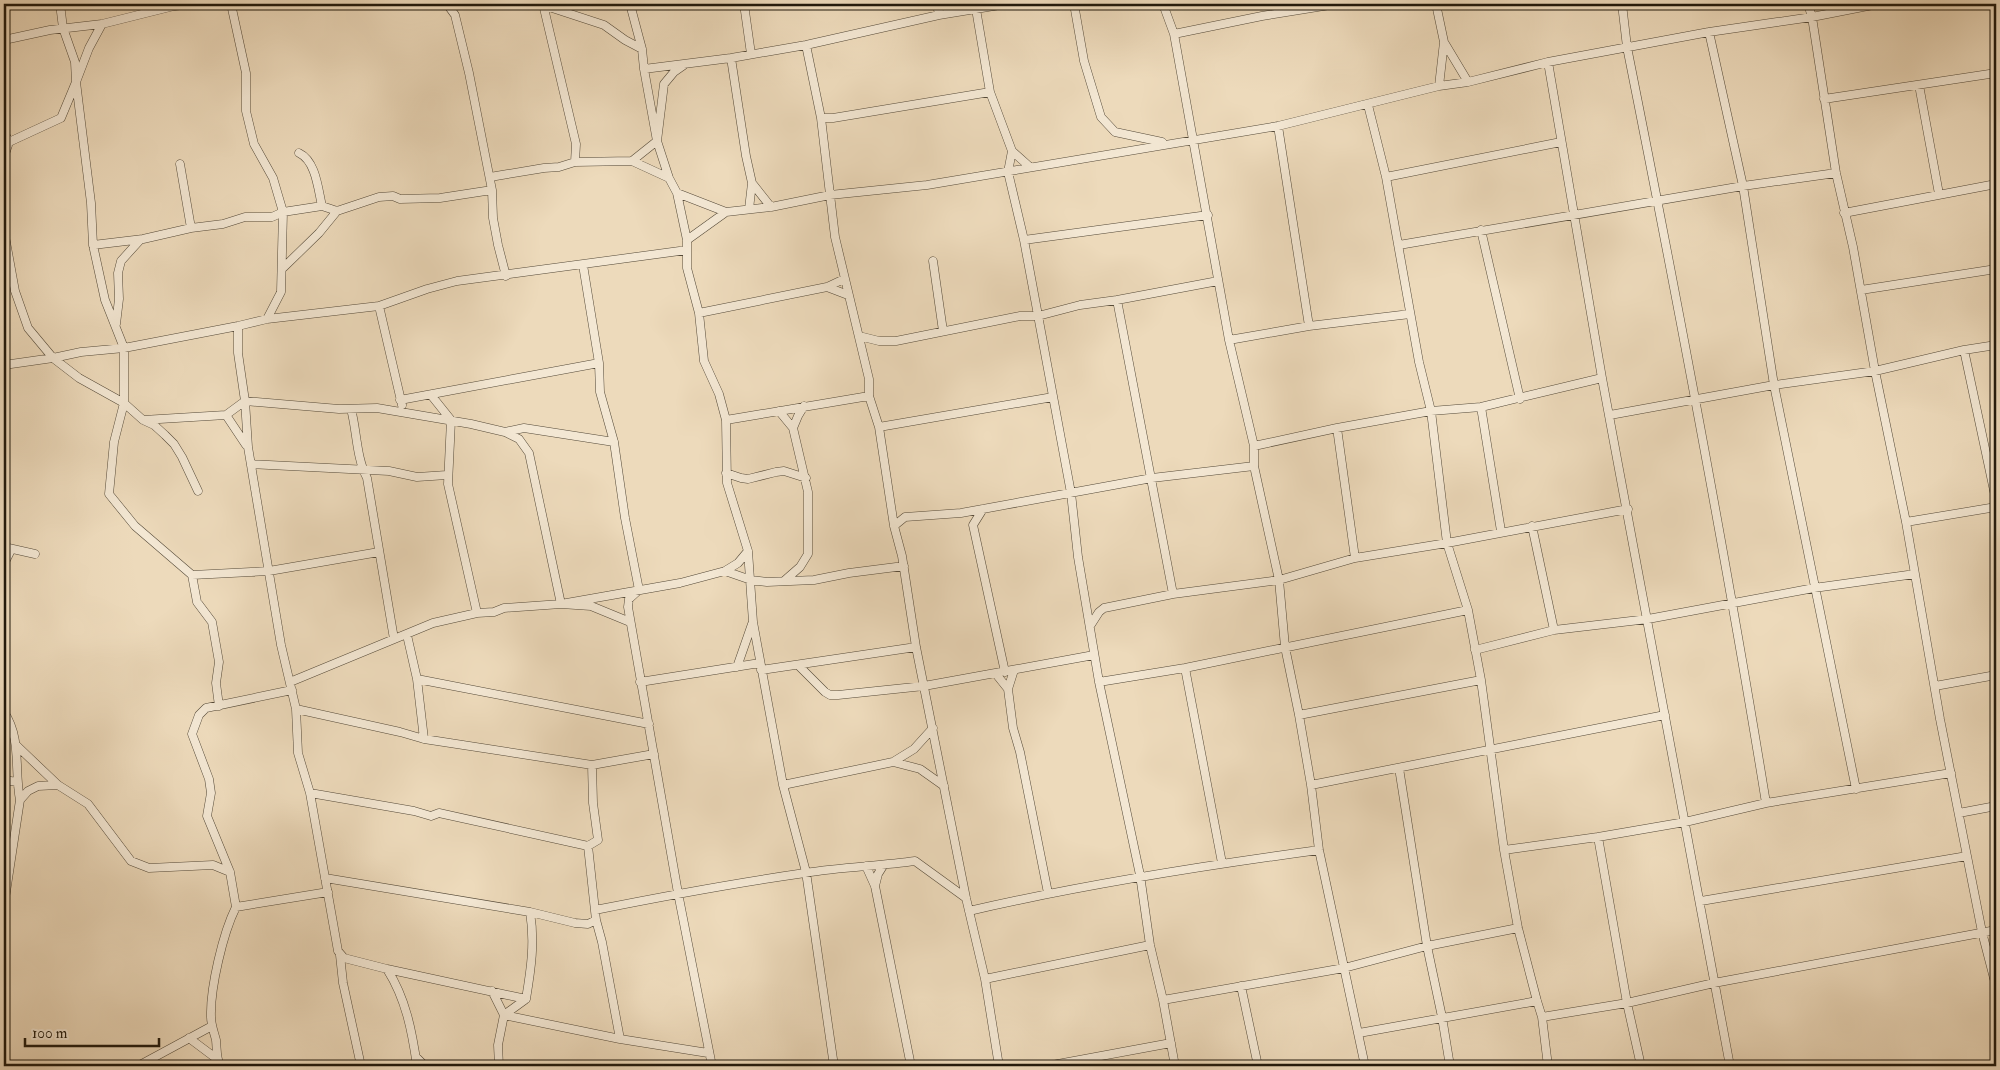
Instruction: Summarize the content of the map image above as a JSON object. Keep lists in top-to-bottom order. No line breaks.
{"scale_bar":"100 m"}
